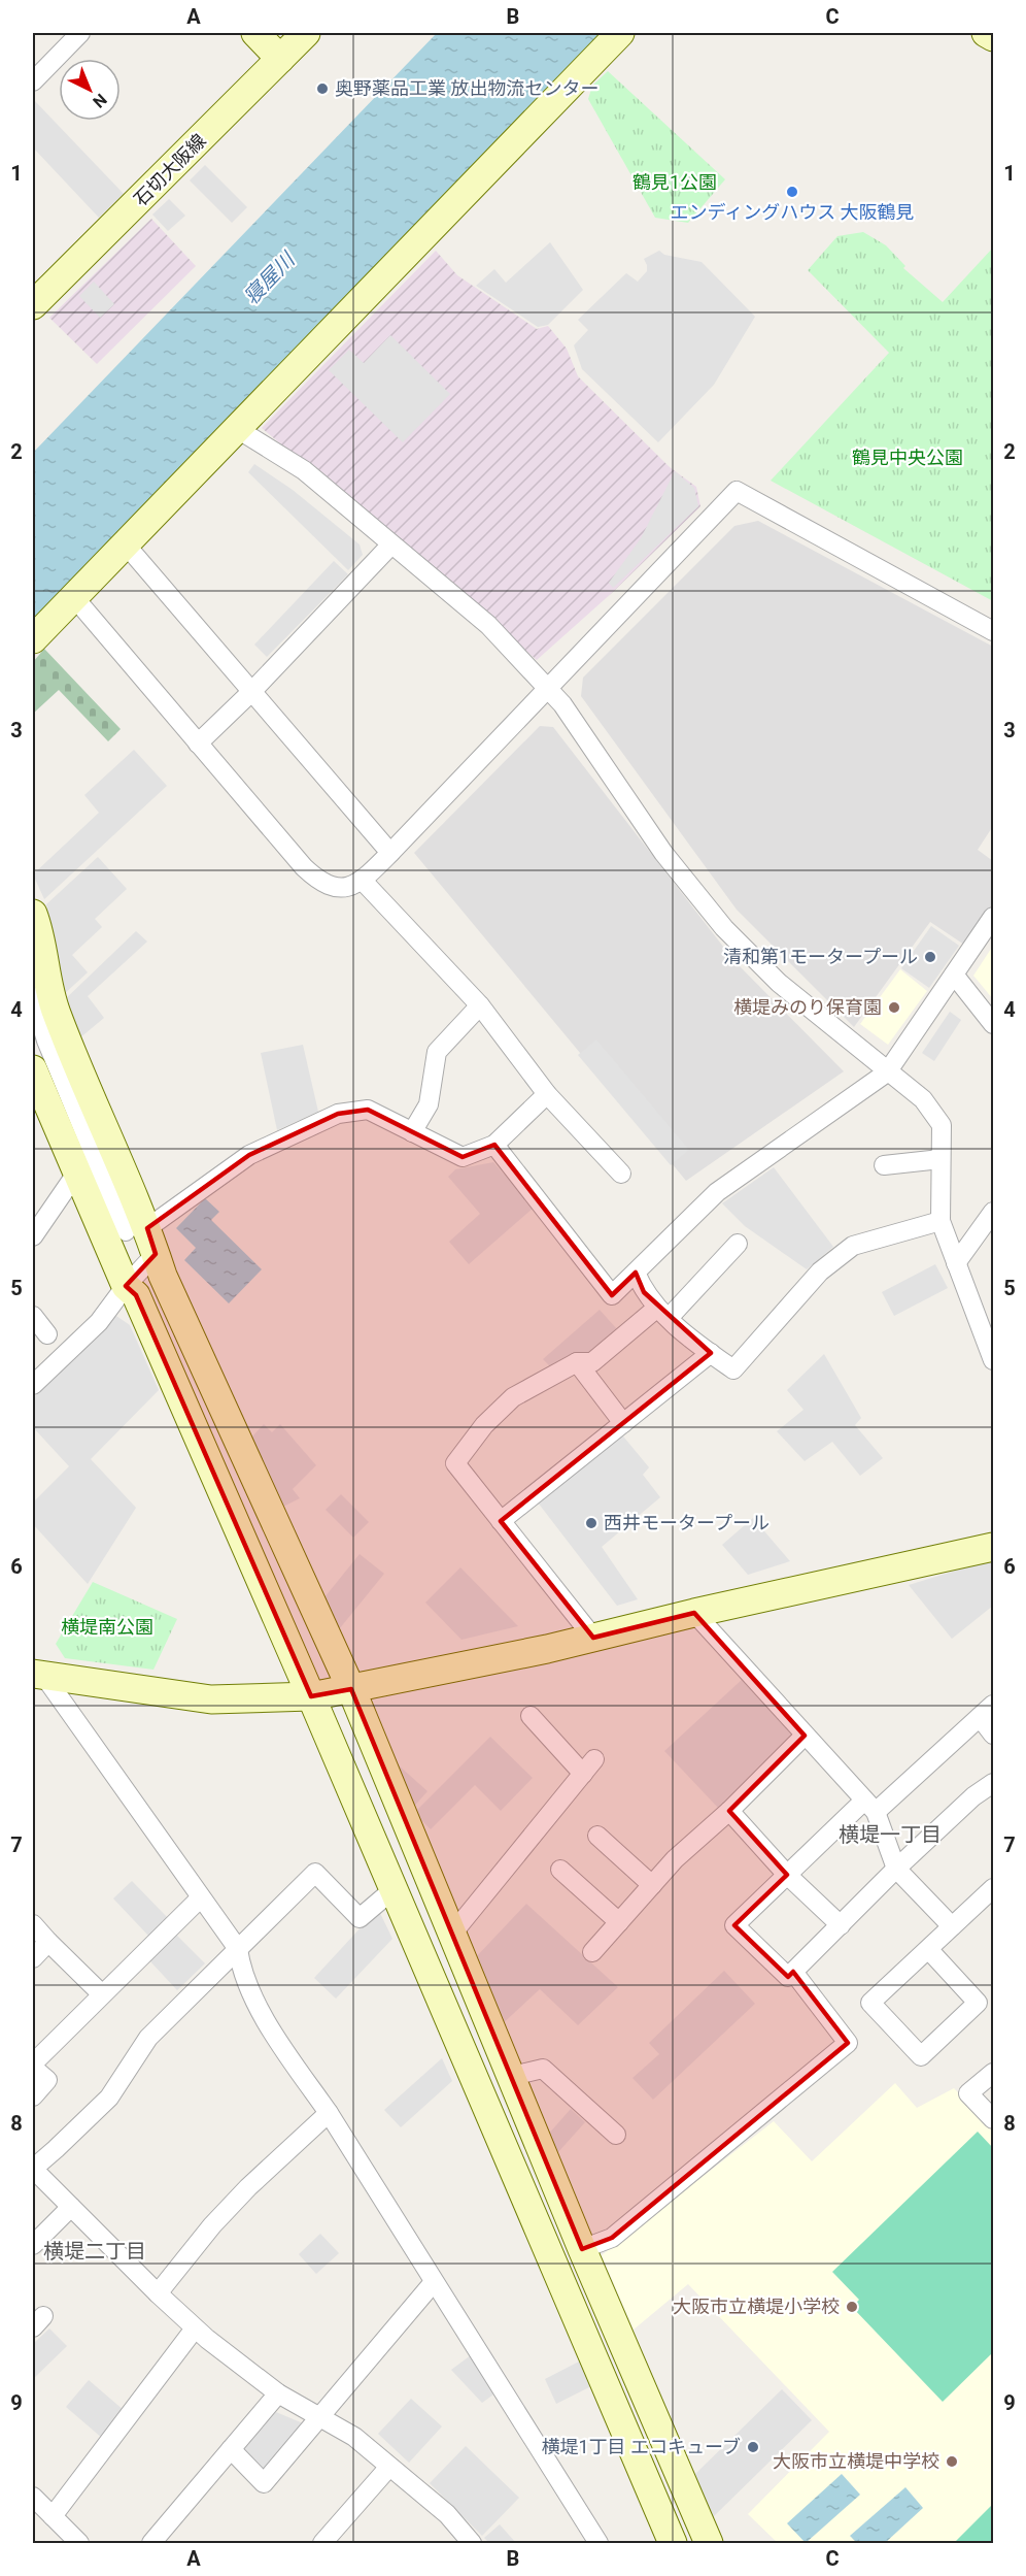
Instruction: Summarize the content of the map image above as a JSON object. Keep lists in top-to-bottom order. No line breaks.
{"streets":{"street":["石切大阪線"]},"districts":["横堤一丁目","横堤二丁目"],"water":["寝屋川"],"parks":["鶴見1公園","鶴見中央公園","横堤南公園"],"places":["奥野薬品工業 放出物流センター","エンディングハウス 大阪鶴見","清和第1モータープール","横堤みのり保育園","西井モータープール","大阪市立横堤小学校","横堤1丁目 エコキューブ","大阪市立横堤中学校"],"north":"bottom right","grid":{"columns":["A","B","C"],"rows":["1","2","3","4","5","6","7","8","9"]}}
